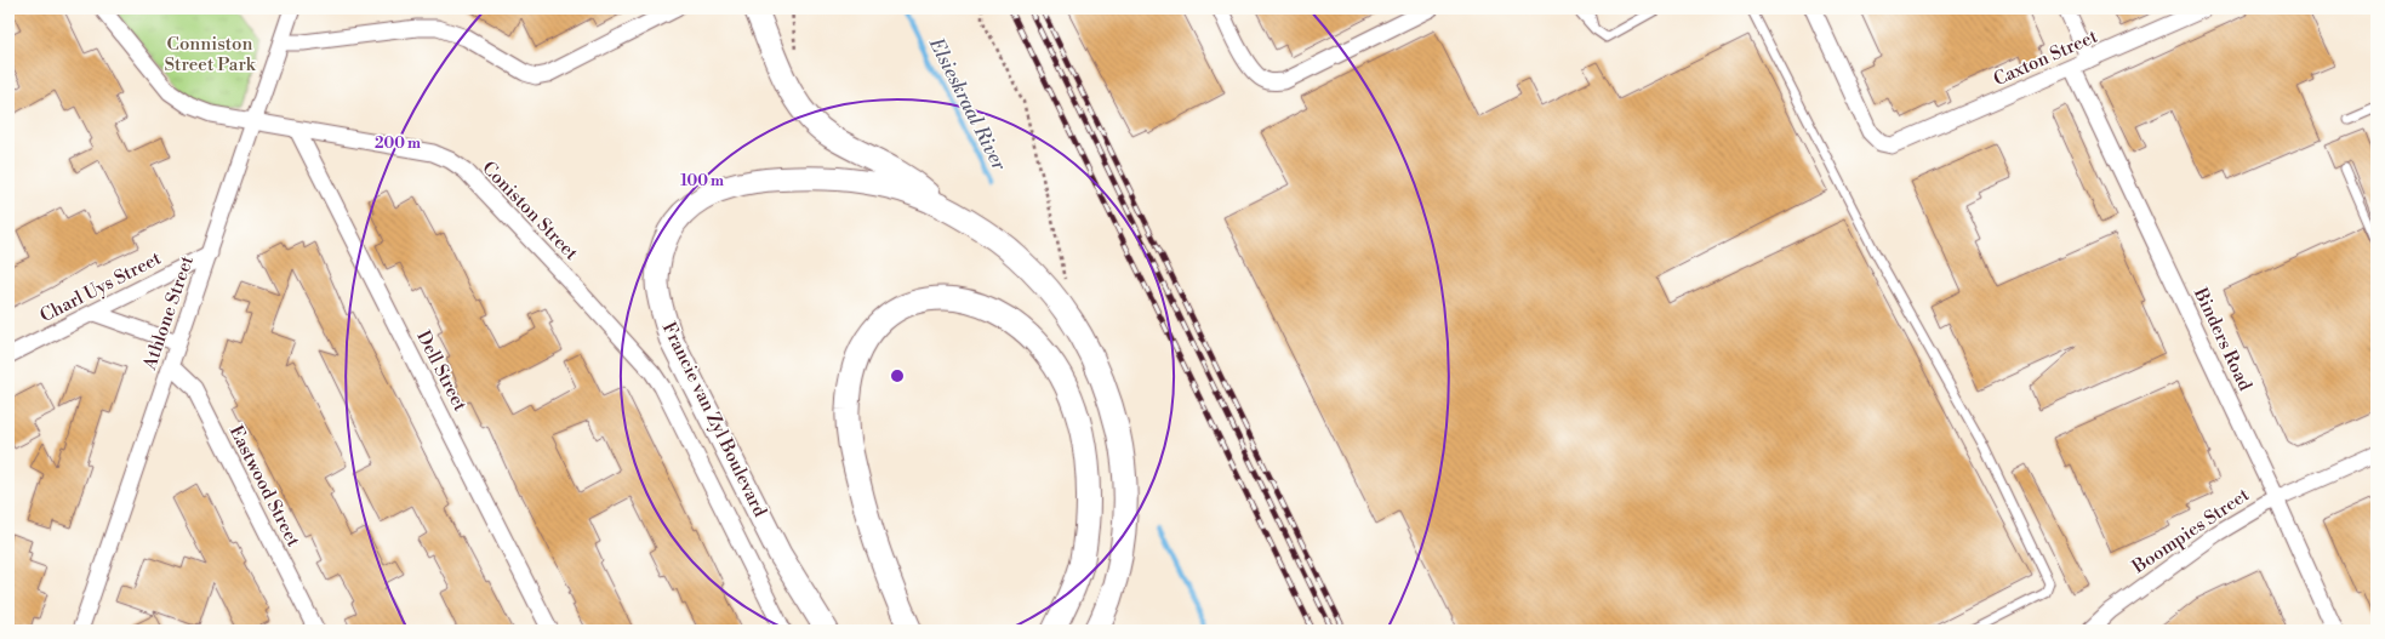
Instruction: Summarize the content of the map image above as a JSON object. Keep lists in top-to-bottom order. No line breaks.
{"streets":{"main road":["Francie van Zyl Boulevard"],"street":["Caxton Street","Coniston Street","Charl Uys Street","Athlone Street","Binders Road","Dell Street","Eastwood Street","Boompies Street"]},"crossings":[["Caxton Street","Binders Road"],["Coniston Street","Athlone Street"],["Coniston Street","Dell Street"],["Charl Uys Street","Athlone Street"],["Athlone Street","Eastwood Street"],["Binders Road","Boompies Street"]],"water":["Elsieskraal River"],"parks":["Conniston Street Park"],"rings":["200 m","100 m"]}
